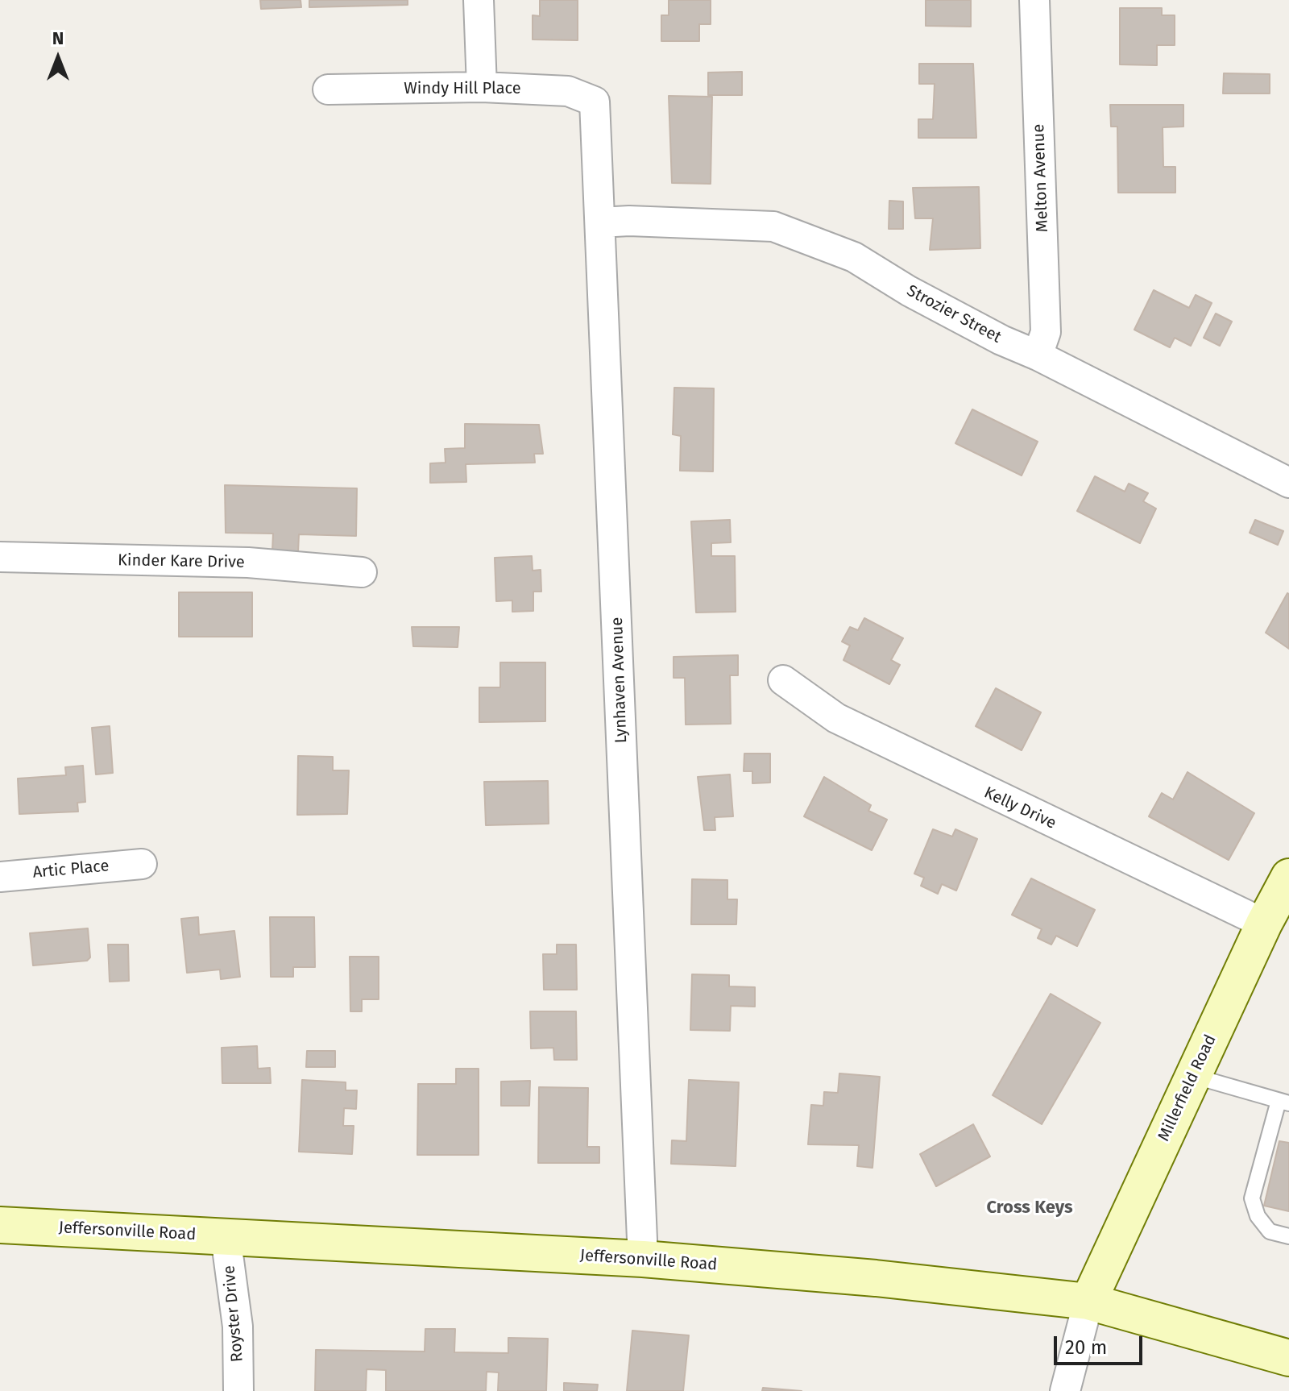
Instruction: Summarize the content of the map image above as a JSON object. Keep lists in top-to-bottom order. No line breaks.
{"streets":{"street":["Windy Hill Place","Melton Avenue","Strozier Street","Kinder Kare Drive","Lynhaven Avenue","Kelly Drive","Artic Place","Millerfield Road","Jeffersonville Road","Royster Drive"]},"crossings":[["Windy Hill Place","Lynhaven Avenue"],["Melton Avenue","Strozier Street"],["Strozier Street","Lynhaven Avenue"],["Lynhaven Avenue","Jeffersonville Road"],["Kelly Drive","Millerfield Road"],["Millerfield Road","Jeffersonville Road"],["Jeffersonville Road","Royster Drive"]],"districts":["Cross Keys"],"scale_bar":"20 m","north":"top"}
